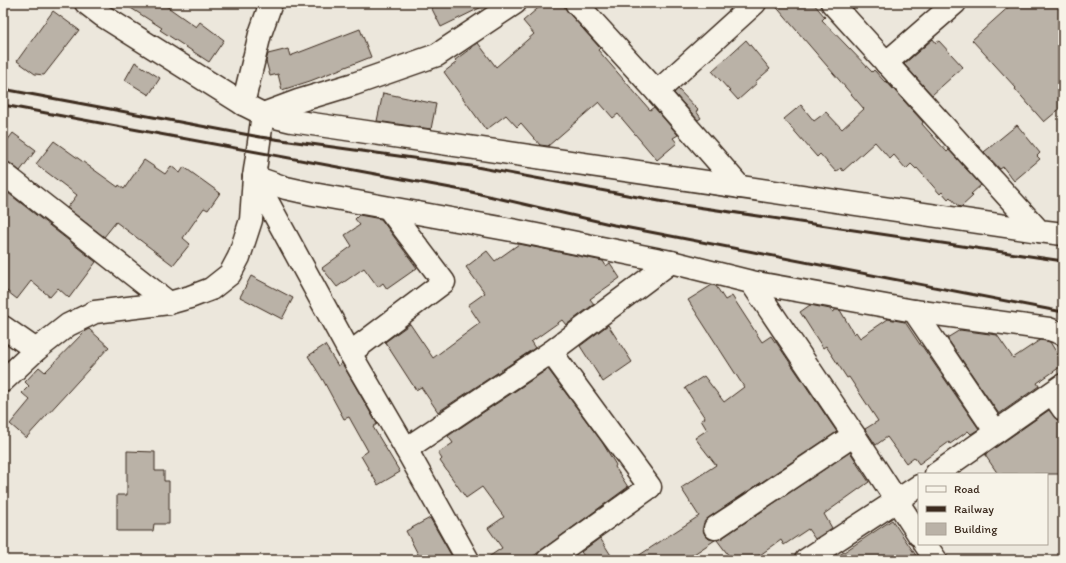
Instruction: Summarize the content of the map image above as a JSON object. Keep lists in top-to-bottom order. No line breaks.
{"legend":["Road","Railway","Building"]}
